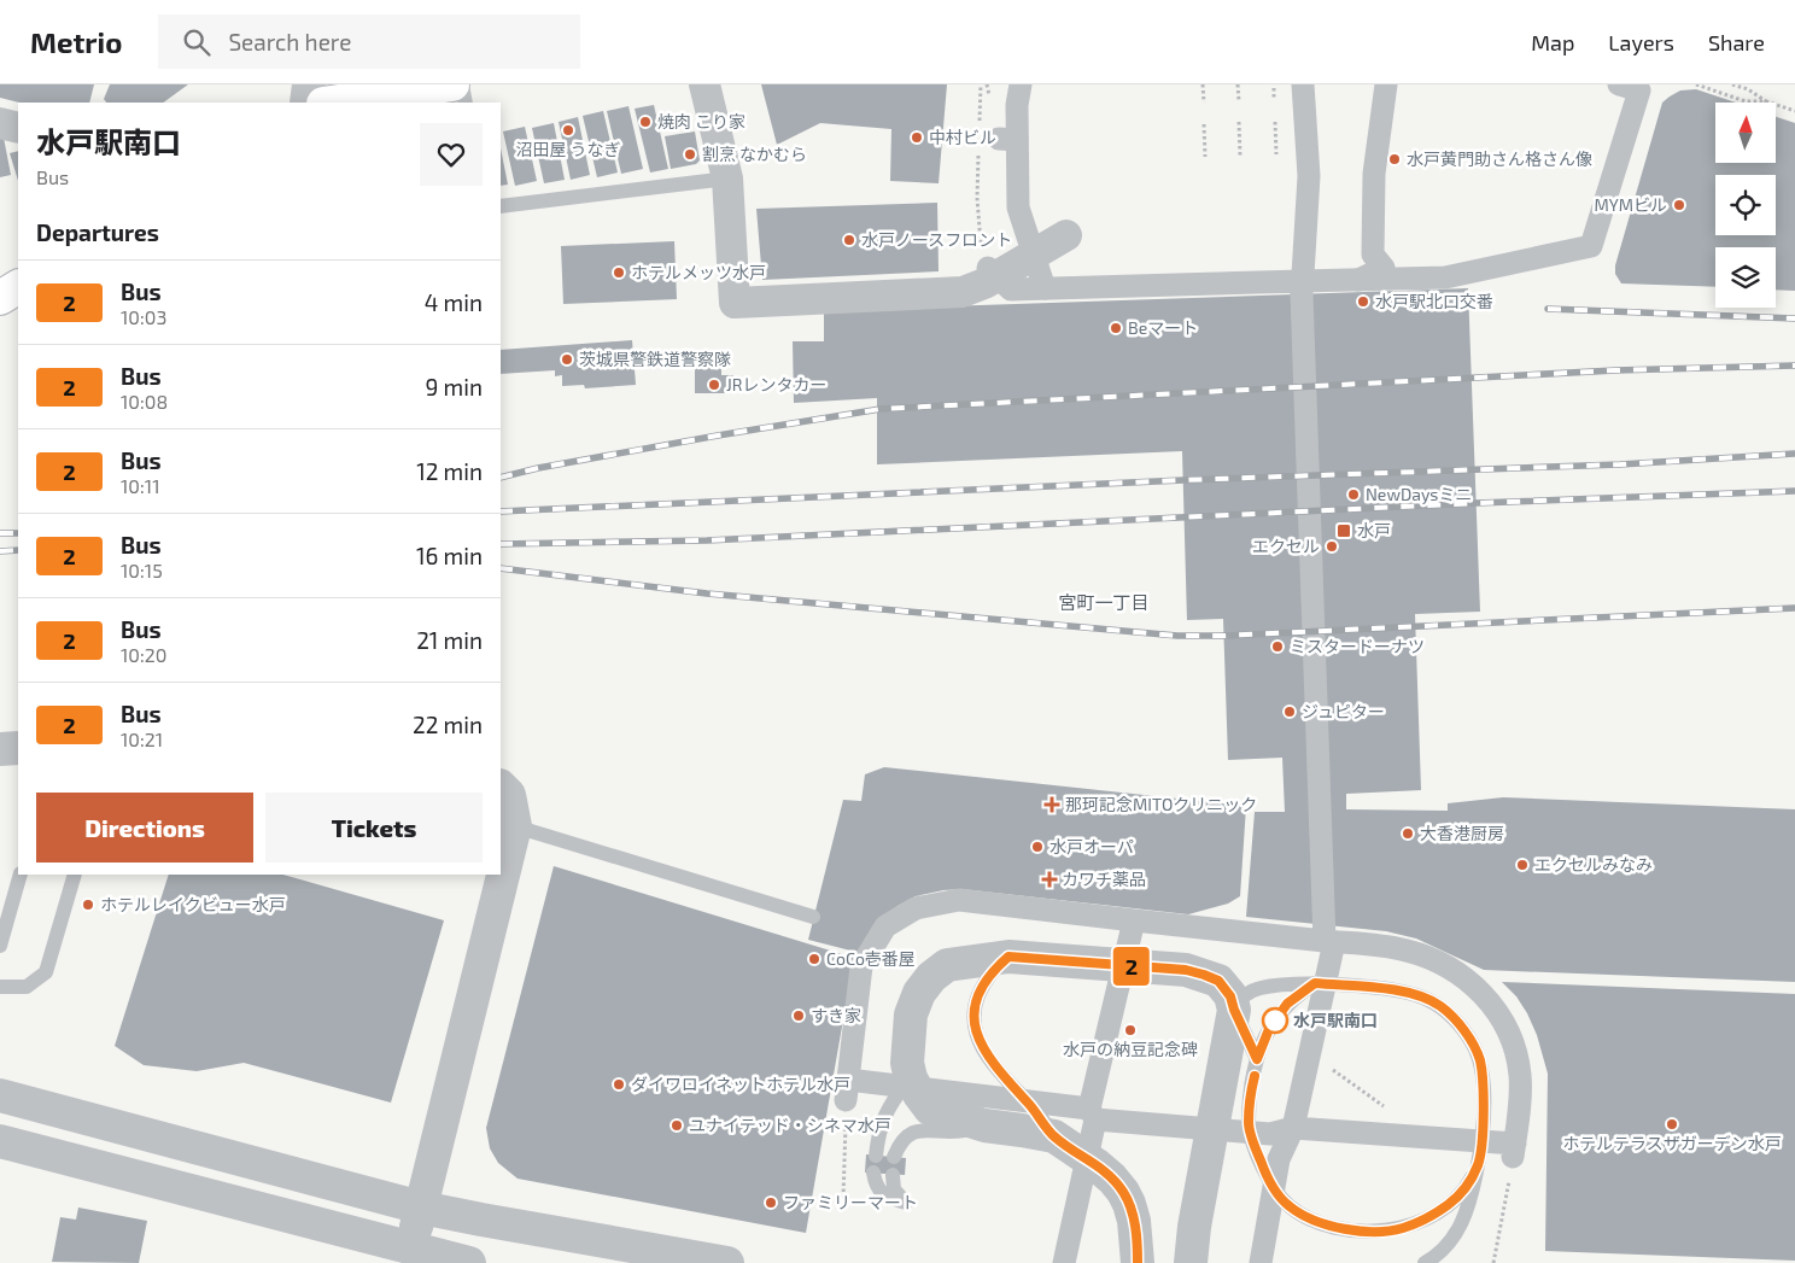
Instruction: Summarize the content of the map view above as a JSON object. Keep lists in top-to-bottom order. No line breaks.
{"districts":["宮町一丁目"],"places":{"other":["焼肉 こり家","沼田屋 うなぎ","中村ビル","割烹 なかむら","水戸黄門助さん格さん像","MYMビル","水戸ノースフロント","ホテルメッツ水戸","水戸駅北口交番","Beマート","茨城県警鉄道警察隊","JRレンタカー","NewDaysミニ","エクセル","ミスタードーナツ","ジュピター","大香港厨房","水戸オーパ","エクセルみなみ","ホテルレイクビュー水戸","CoCo壱番屋","すき家","水戸駅南口","水戸の納豆記念碑","ダイワロイネットホテル水戸","ホテルテラスザガーデン水戸","ユナイテッド・シネマ水戸","ファミリーマート"],"transit":["水戸"],"health":["那珂記念MITOクリニック","カワチ薬品"]},"lines":["bus line 2"],"north":"top","page":{"header":"Metrio","search":"Search here","nav":["Map","Layers","Share"],"on_map":"2","heading":[["水戸駅南口","Bus"],"Departures"],"list":[{"mark":"2","name":"Bus","note":"10:03","value":"4 min"},{"mark":"2","name":"Bus","note":"10:08","value":"9 min"},{"mark":"2","name":"Bus","note":"10:11","value":"12 min"},{"mark":"2","name":"Bus","note":"10:15","value":"16 min"},{"mark":"2","name":"Bus","note":"10:20","value":"21 min"},{"mark":"2","name":"Bus","note":"10:21","value":"22 min"}],"buttons":["Directions","Tickets"]}}
